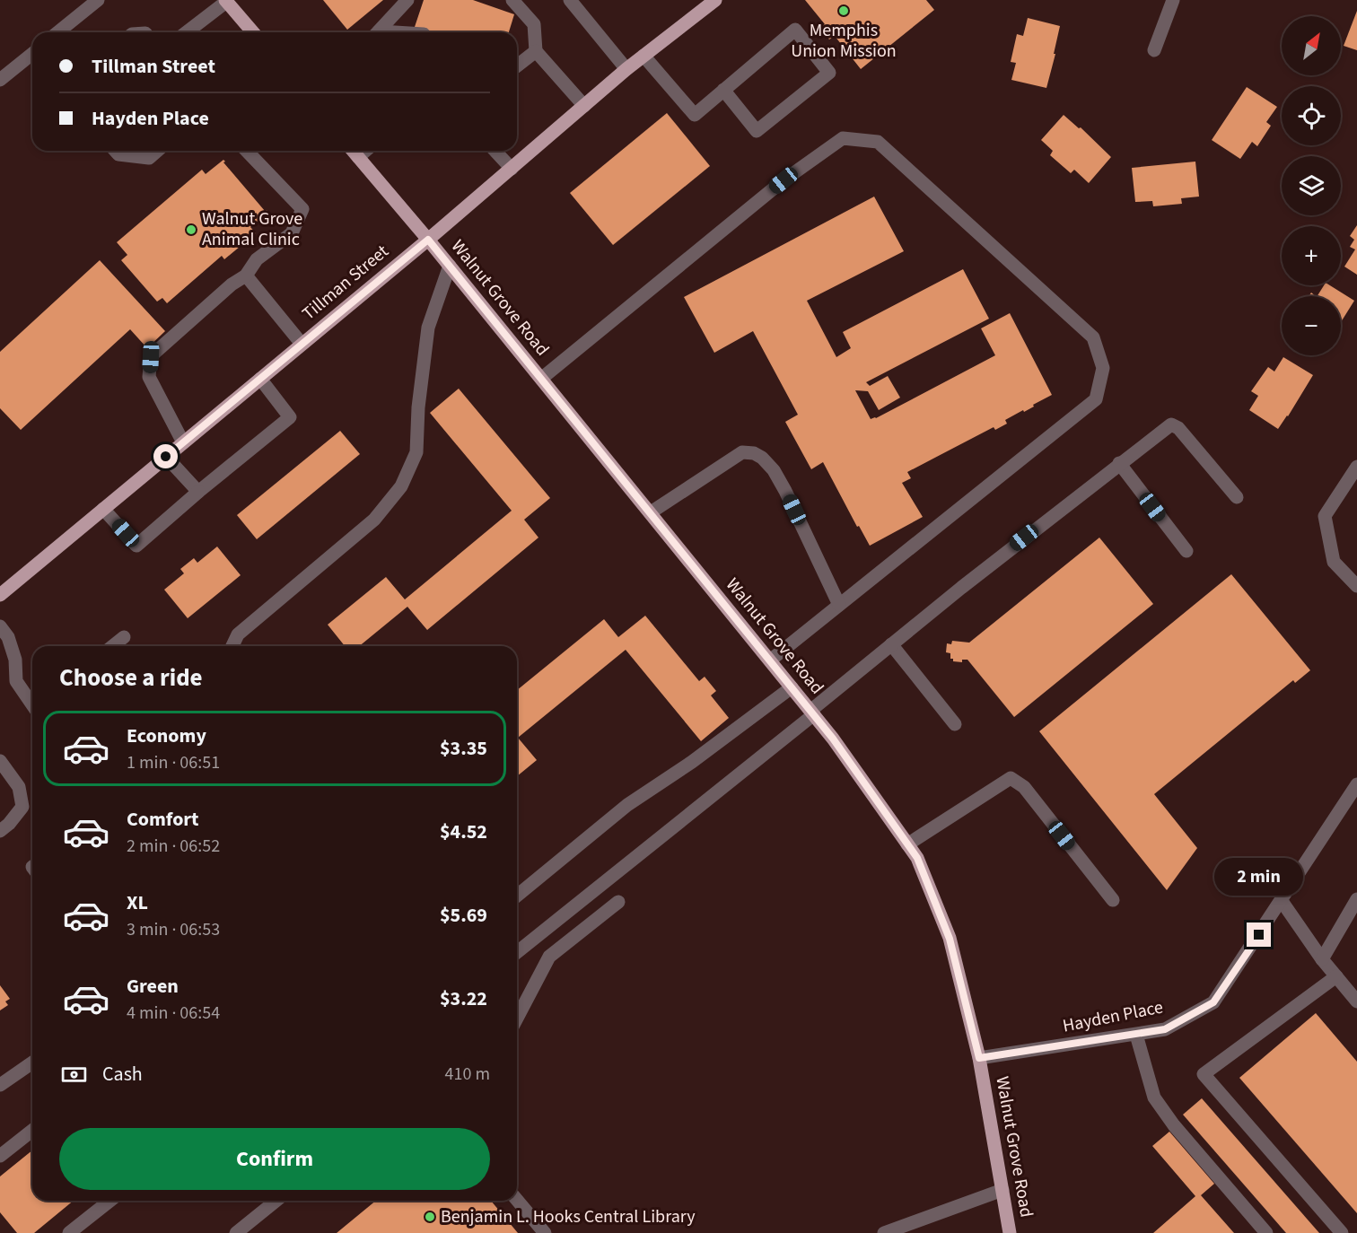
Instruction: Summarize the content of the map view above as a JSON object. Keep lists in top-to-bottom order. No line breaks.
{"streets":{"main road":["Tillman Street","Walnut Grove Road"],"street":["Hayden Place"]},"crossings":[["Tillman Street","Walnut Grove Road"],["Walnut Grove Road","Hayden Place"]],"places":["Memphis Union Mission","Walnut Grove Animal Clinic","Benjamin L. Hooks Central Library"],"north":"top right","page":{"map_buttons":["+","−"],"banner":["Tillman Street","Hayden Place"],"heading":"Choose a ride","list":[{"name":"Economy","note":"1 min · 06:51","value":"$3.35"},{"name":"Comfort","note":"2 min · 06:52","value":"$4.52"},{"name":"XL","note":"3 min · 06:53","value":"$5.69"},{"name":"Green","note":"4 min · 06:54","value":"$3.22"}],"bubble":"2 min","pay":["Cash","410 m"],"buttons":"Confirm"}}
